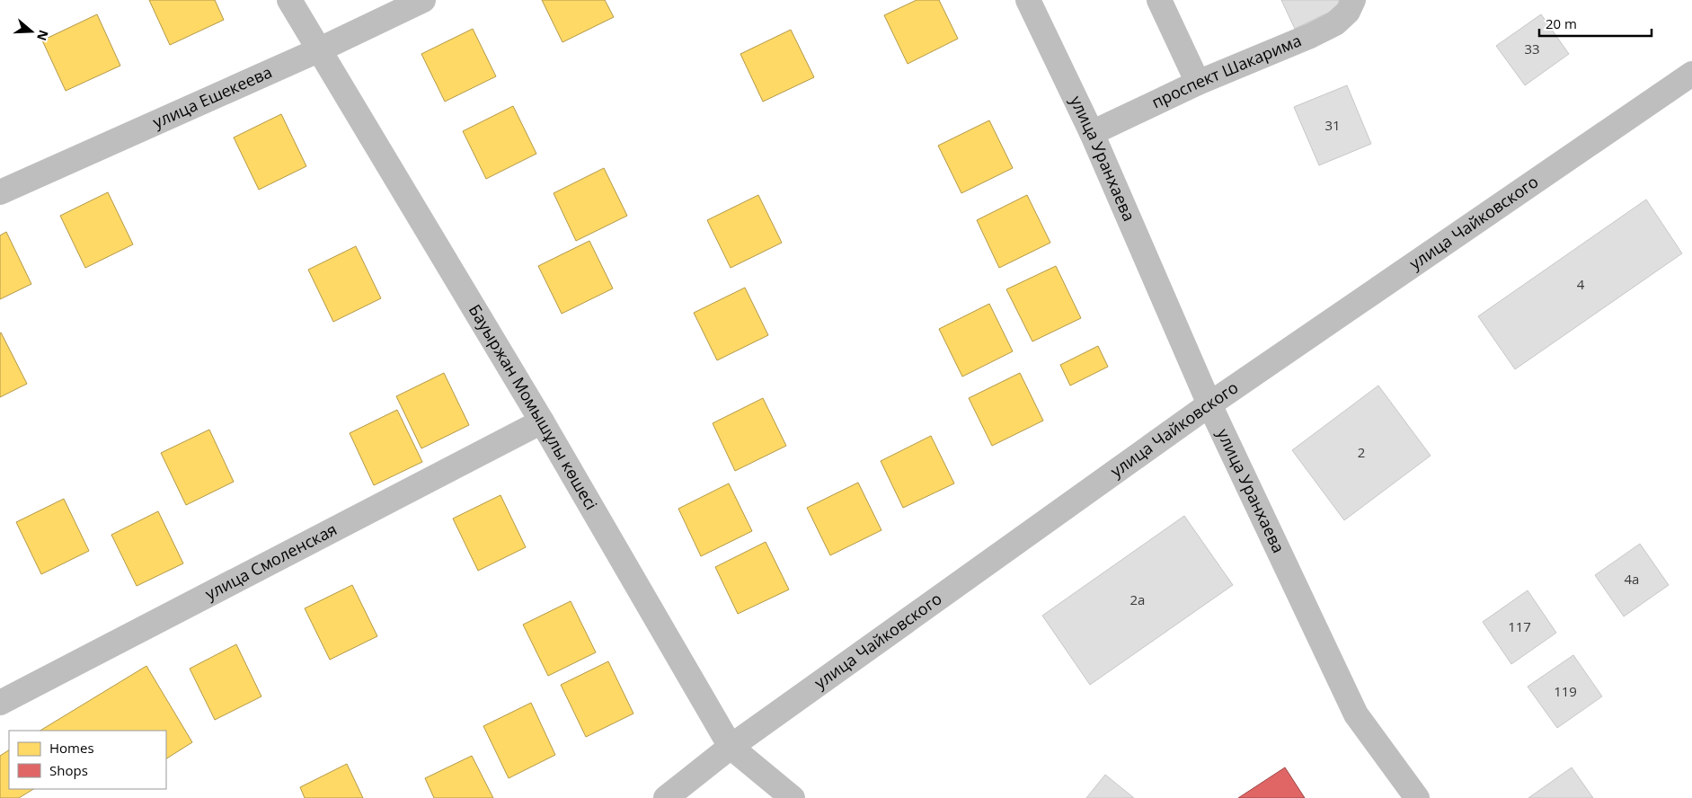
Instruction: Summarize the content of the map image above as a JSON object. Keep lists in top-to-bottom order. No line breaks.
{"streets":{"street":["проспект Шакарима","улица Ешекеева","улица Уранхаева","улица Чайковского","Бауыржан Момышұлы көшесі","улица Смоленская"]},"crossings":[["проспект Шакарима","улица Уранхаева"],["улица Ешекеева","Бауыржан Момышұлы көшесі"],["улица Уранхаева","улица Чайковского"],["улица Чайковского","Бауыржан Момышұлы көшесі"],["Бауыржан Момышұлы көшесі","улица Смоленская"]],"house_numbers":["33","31","4","2","4а","2а","117","119"],"legend":["Homes","Shops"],"scale_bar":"20 m","north":"right"}
